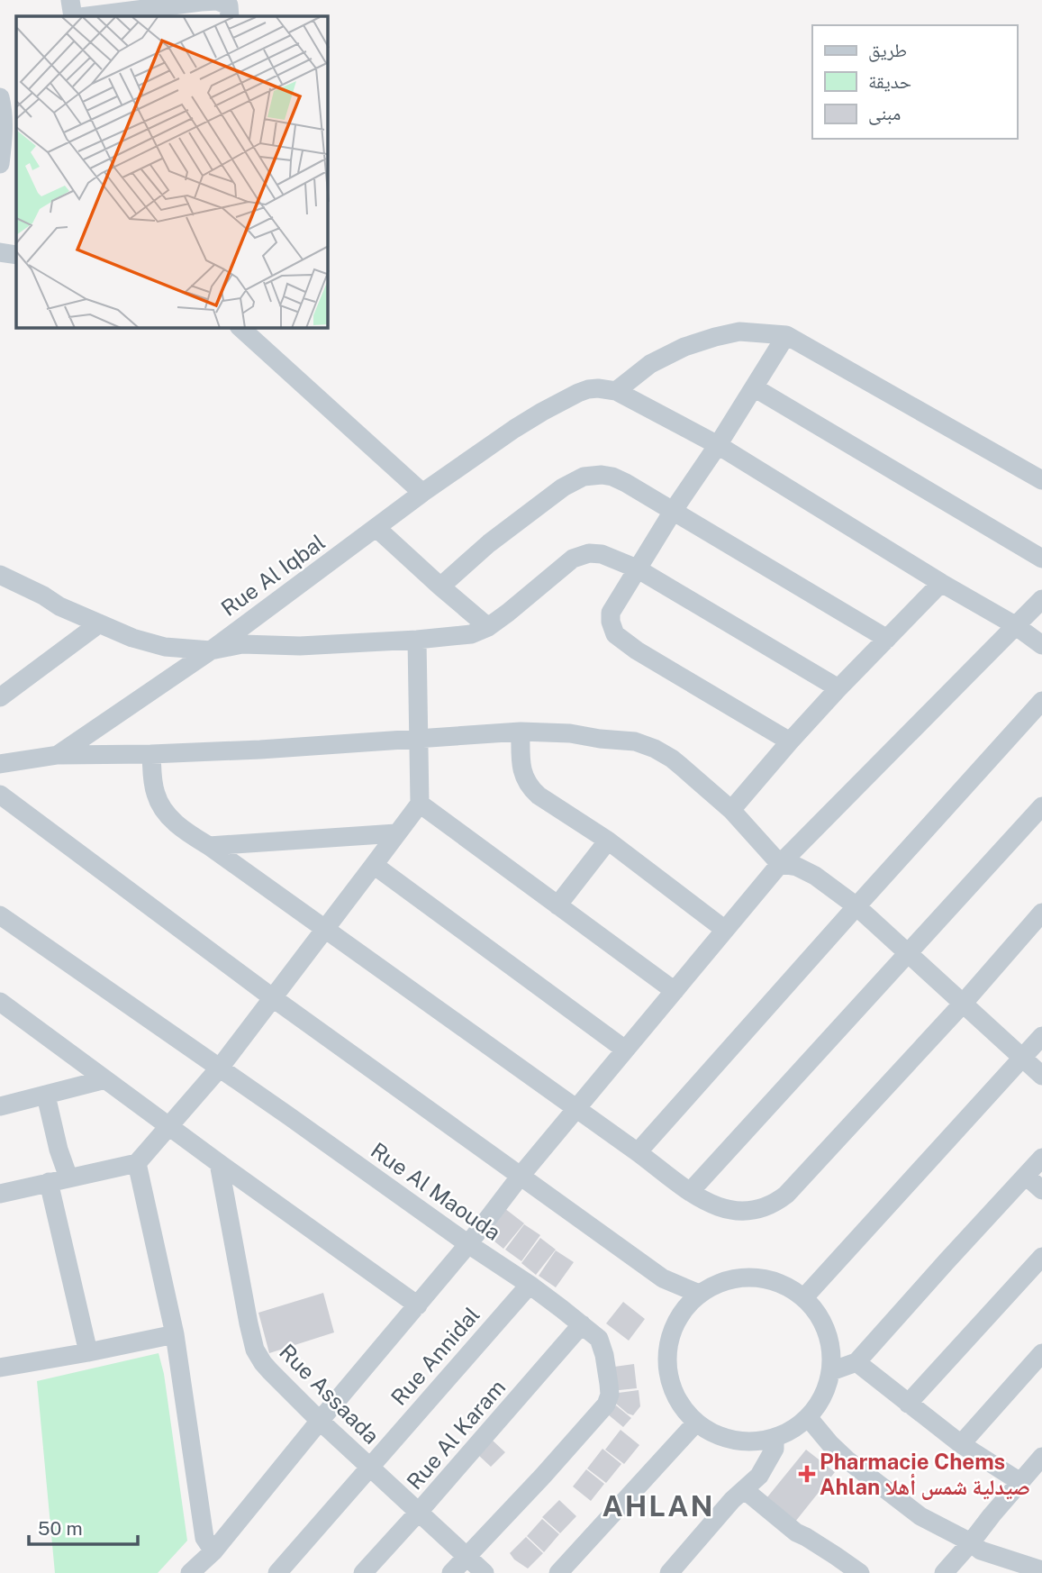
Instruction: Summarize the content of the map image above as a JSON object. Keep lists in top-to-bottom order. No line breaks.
{"streets":{"street":["Rue Al Iqbal","Rue Al Maouda","Rue Annidal","Rue Assaada","Rue Al Karam"]},"crossings":[["Rue Al Maouda","Rue Annidal"],["Rue Al Maouda","Rue Assaada"],["Rue Al Maouda","Rue Al Karam"],["Rue Annidal","Rue Assaada"],["Rue Assaada","Rue Al Karam"]],"districts":["AHLAN"],"places":{"health":["Pharmacie Chems Ahlan صيدلية شمس أهلا"]},"legend":["طريق","حديقة","مبنى"],"scale_bar":"50 m"}
